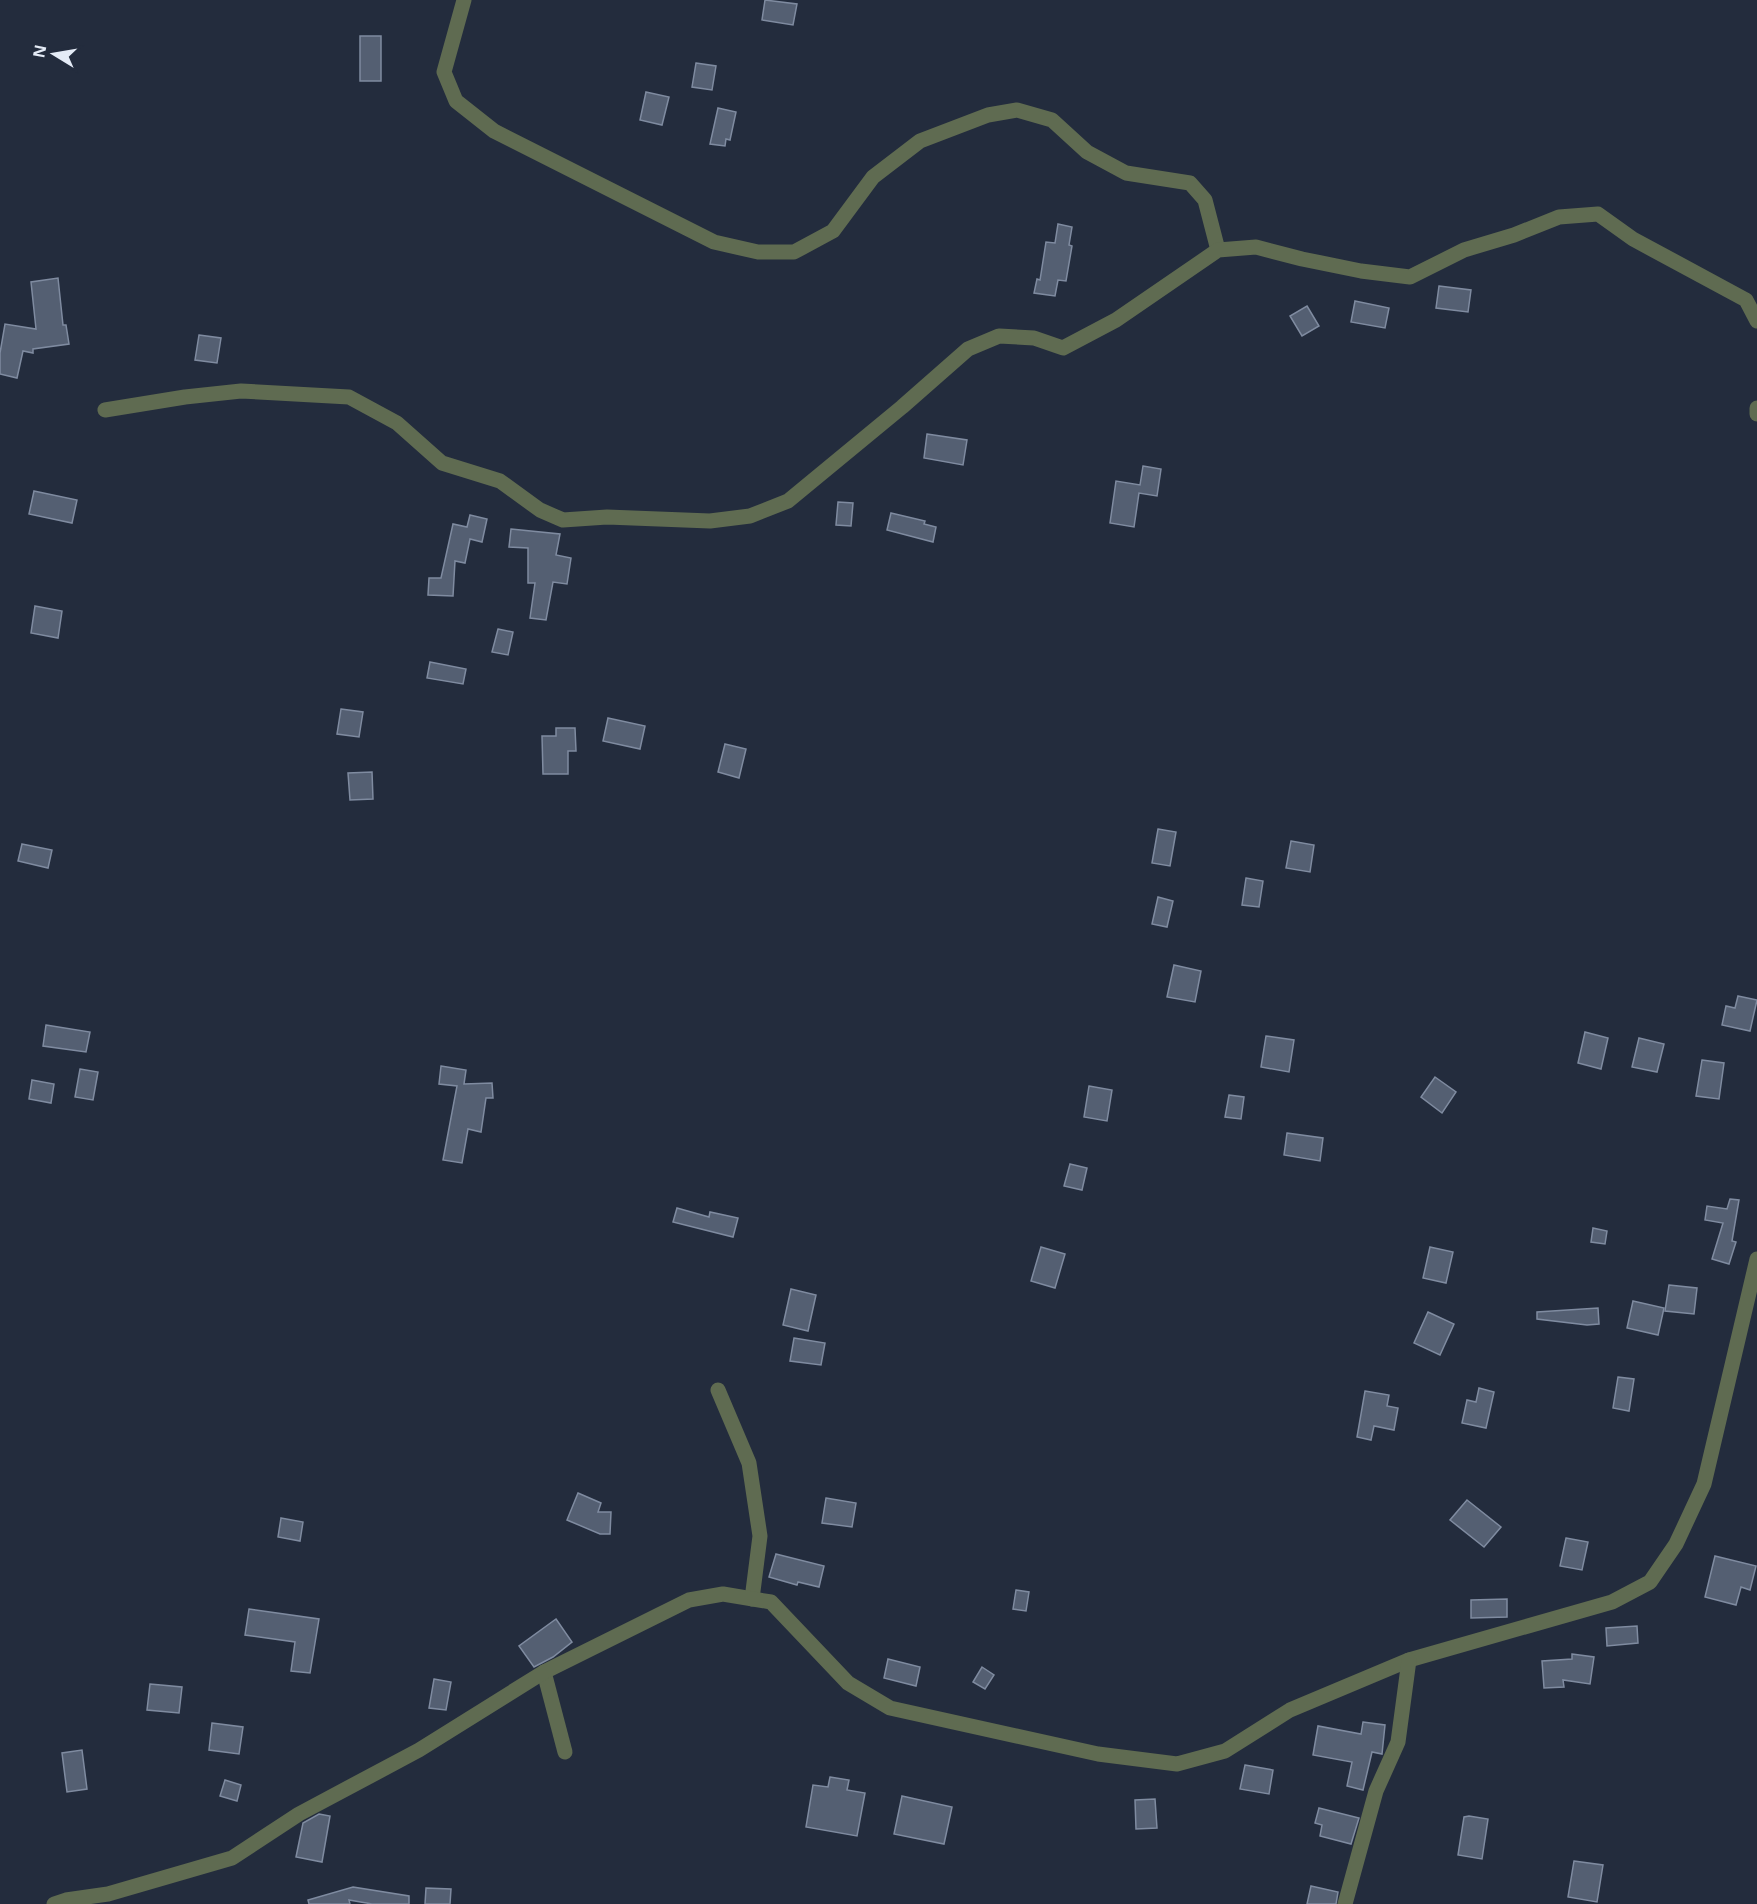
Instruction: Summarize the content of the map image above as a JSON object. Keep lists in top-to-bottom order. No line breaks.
{"north":"left"}
